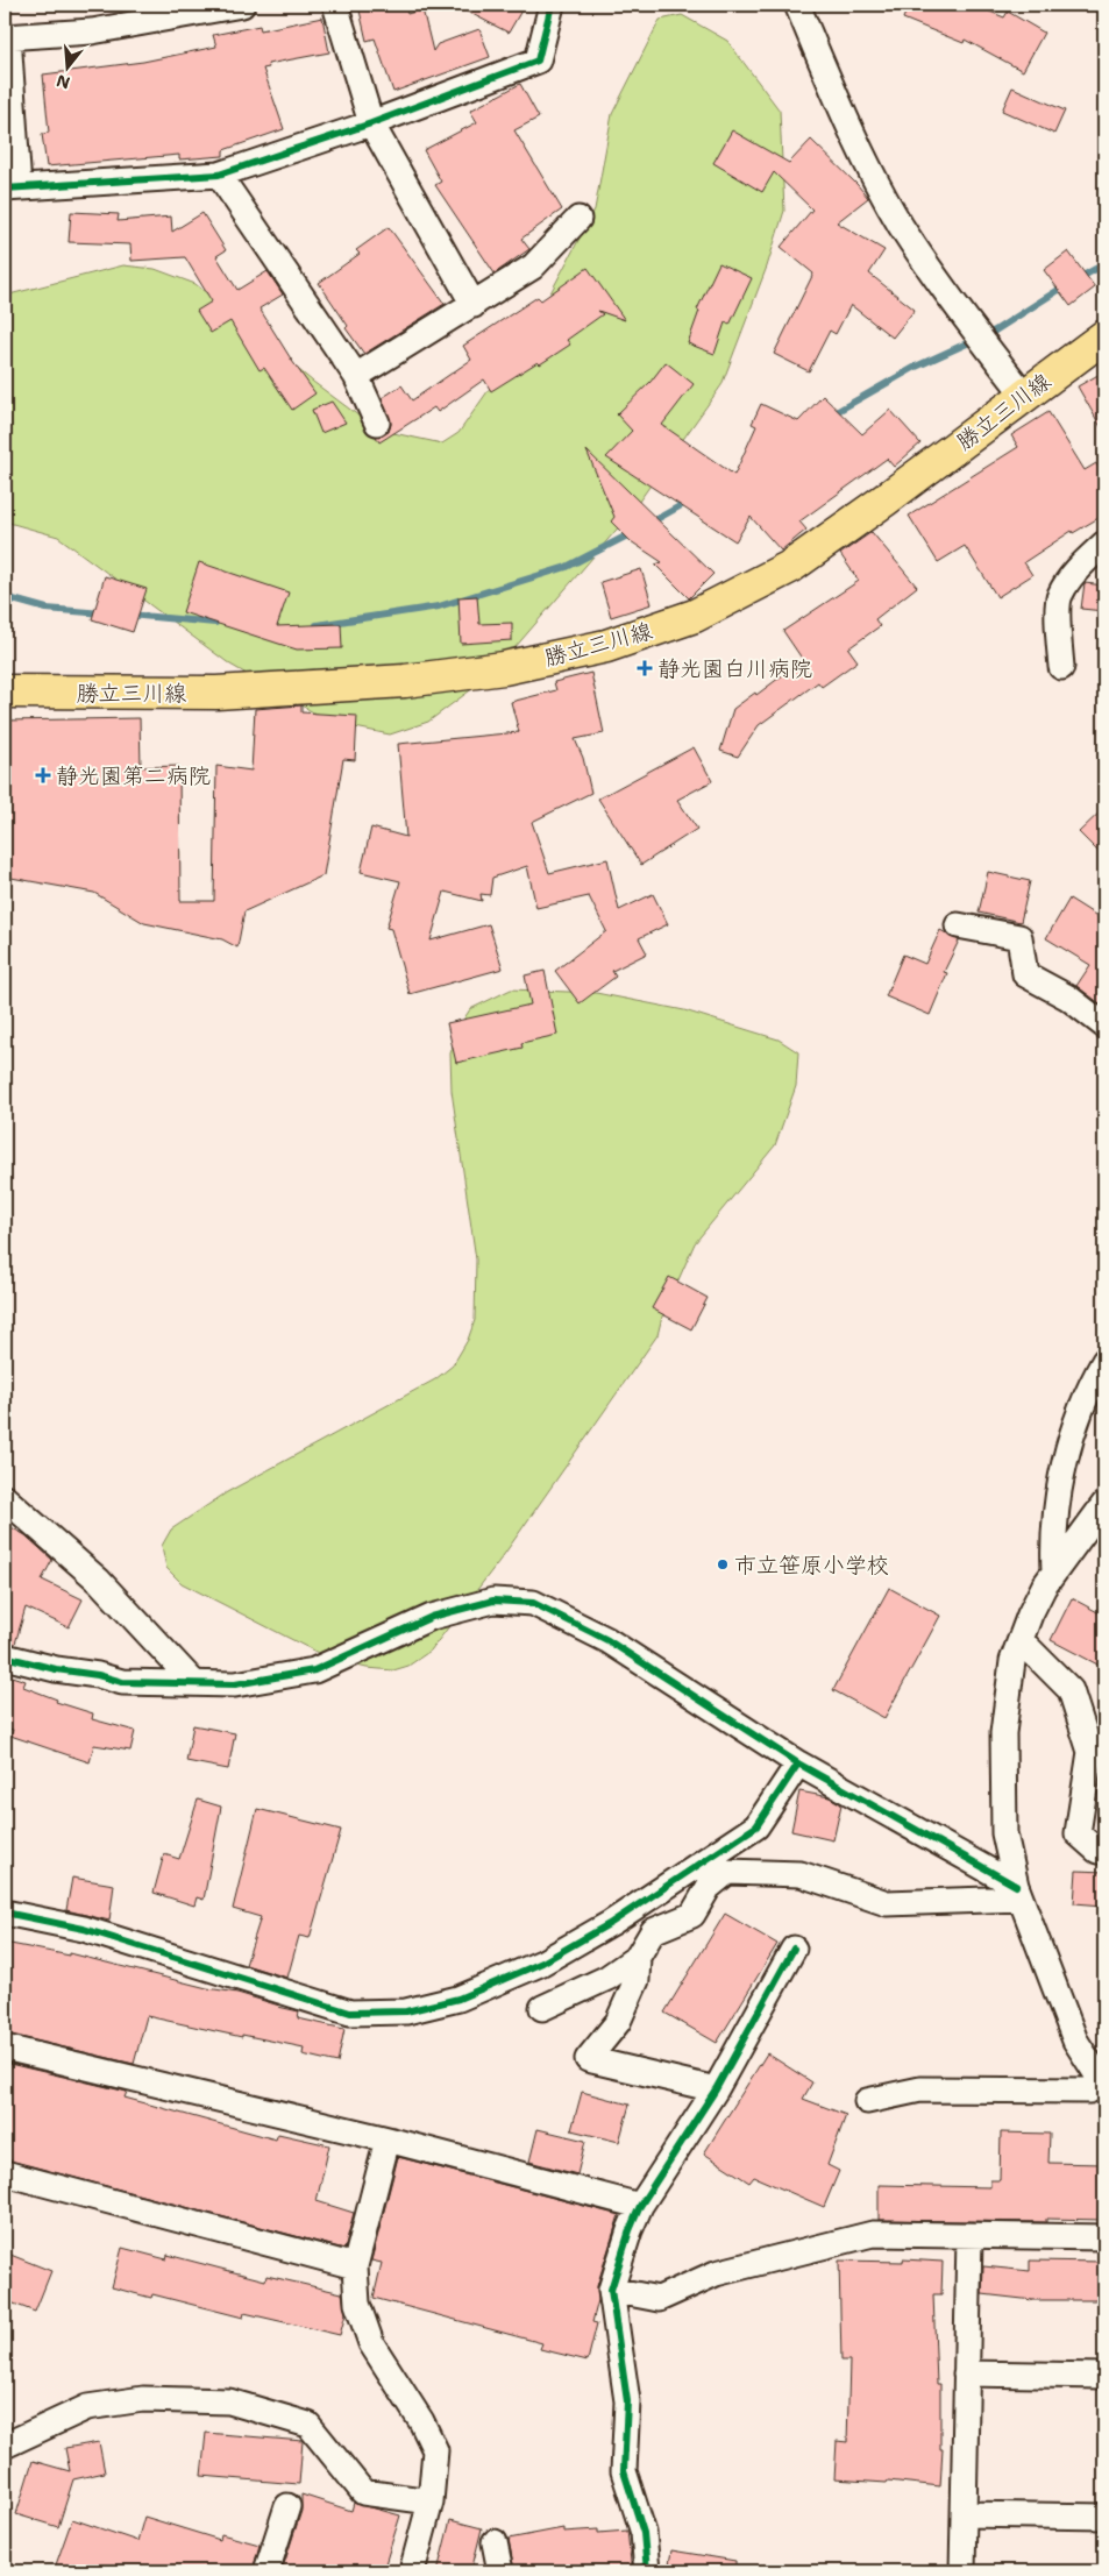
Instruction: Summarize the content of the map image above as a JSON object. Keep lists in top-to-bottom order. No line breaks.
{"streets":{"main road":["勝立三川線"]},"places":{"health":["静光園白川病院","静光園第二病院"],"other":["市立笹原小学校"]},"north":"bottom"}
